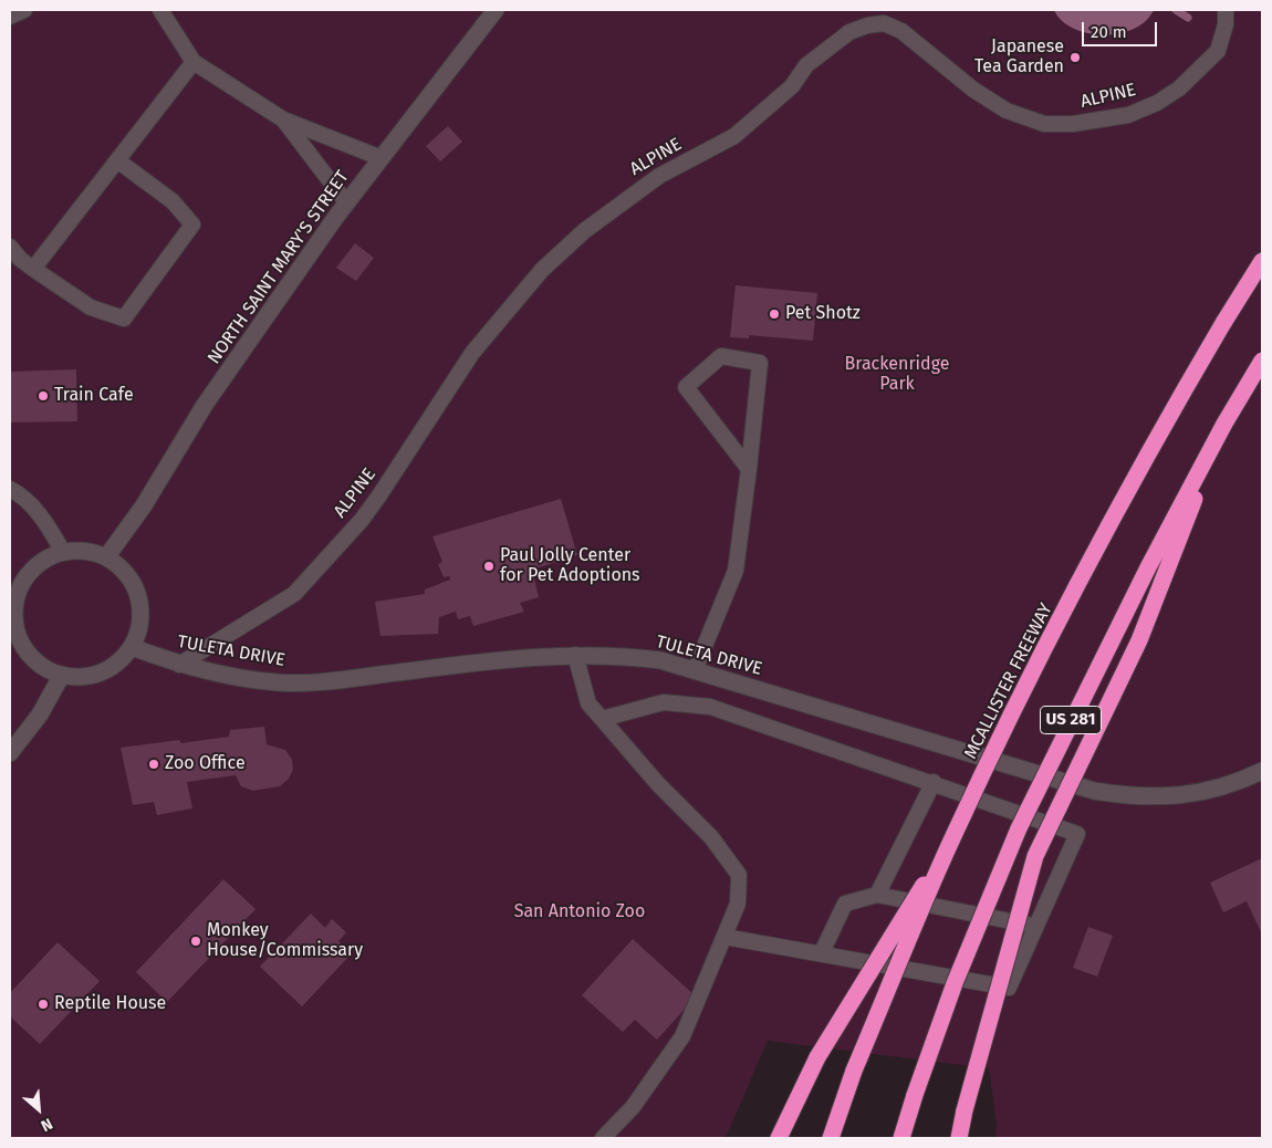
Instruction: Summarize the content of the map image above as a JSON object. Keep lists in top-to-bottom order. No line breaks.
{"streets":{"highway":["MCALLISTER FREEWAY","US 281"],"street":["NORTH SAINT MARY'S STREET","TULETA DRIVE"],"lane":["ALPINE"]},"crossings":[["ALPINE","TULETA DRIVE"],["NORTH SAINT MARY'S STREET","TULETA DRIVE"]],"parks":["Brackenridge Park","San Antonio Zoo"],"places":["Japanese Tea Garden","Pet Shotz","Train Cafe","Paul Jolly Center for Pet Adoptions","Zoo Office","Monkey House/Commissary","Reptile House"],"scale_bar":"20 m","north":"bottom right"}
